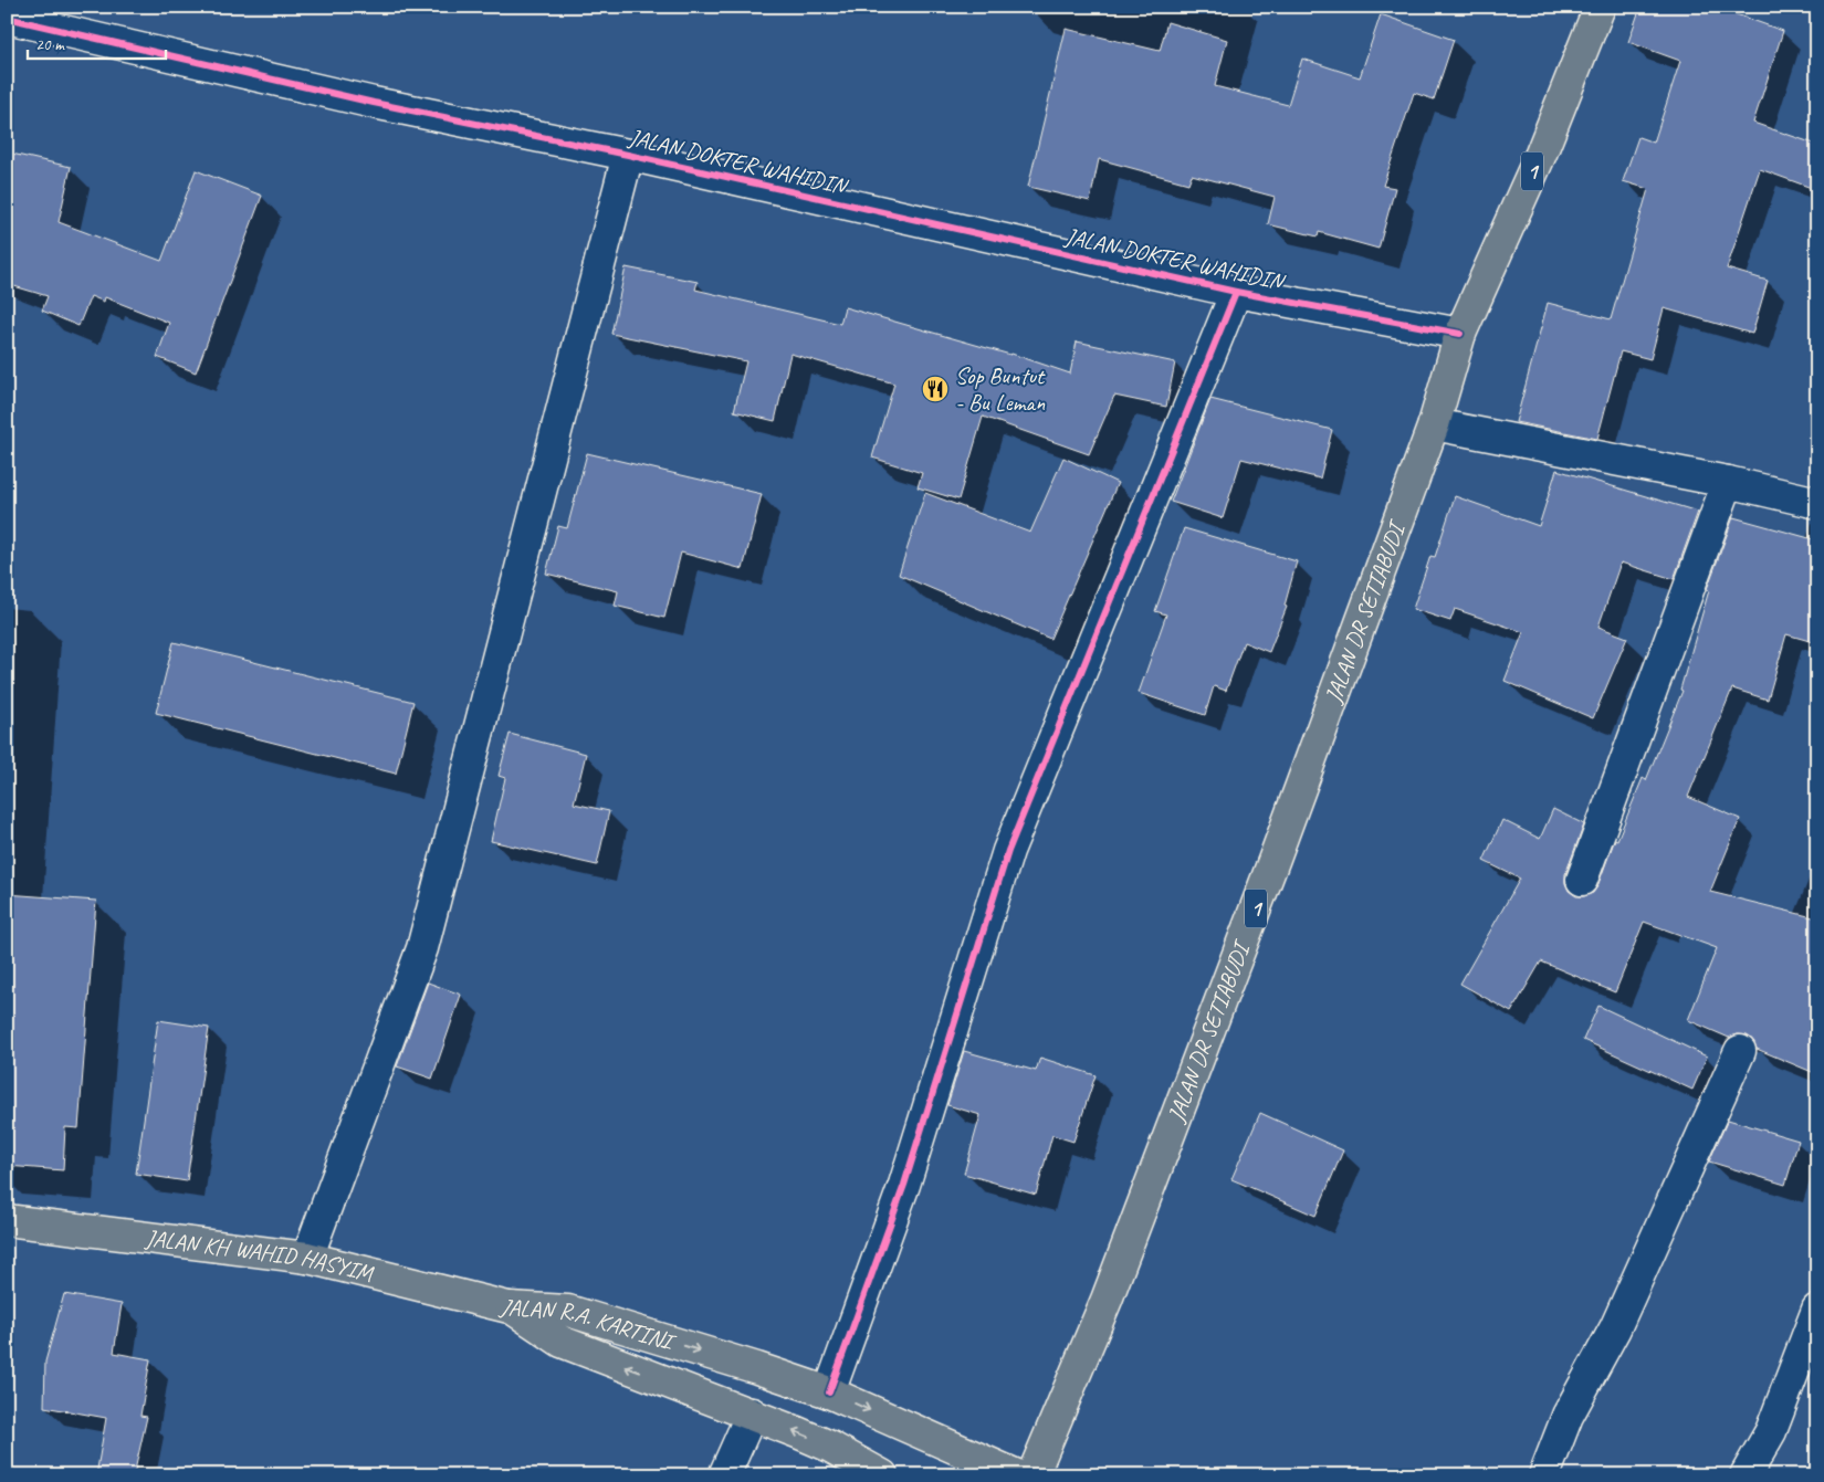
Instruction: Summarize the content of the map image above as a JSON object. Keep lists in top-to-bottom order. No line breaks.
{"streets":{"main road":["1","JALAN DR SETIABUDI","JALAN KH WAHID HASYIM","JALAN R.A. KARTINI"],"street":["JALAN DOKTER WAHIDIN"]},"crossings":[["JALAN DOKTER WAHIDIN","1"],["JALAN DOKTER WAHIDIN","JALAN DR SETIABUDI"],["1","JALAN DR SETIABUDI"],["JALAN KH WAHID HASYIM","JALAN R.A. KARTINI"]],"places":{"restaurant":["Sop Buntut - Bu Leman"]},"scale_bar":"20 m"}
